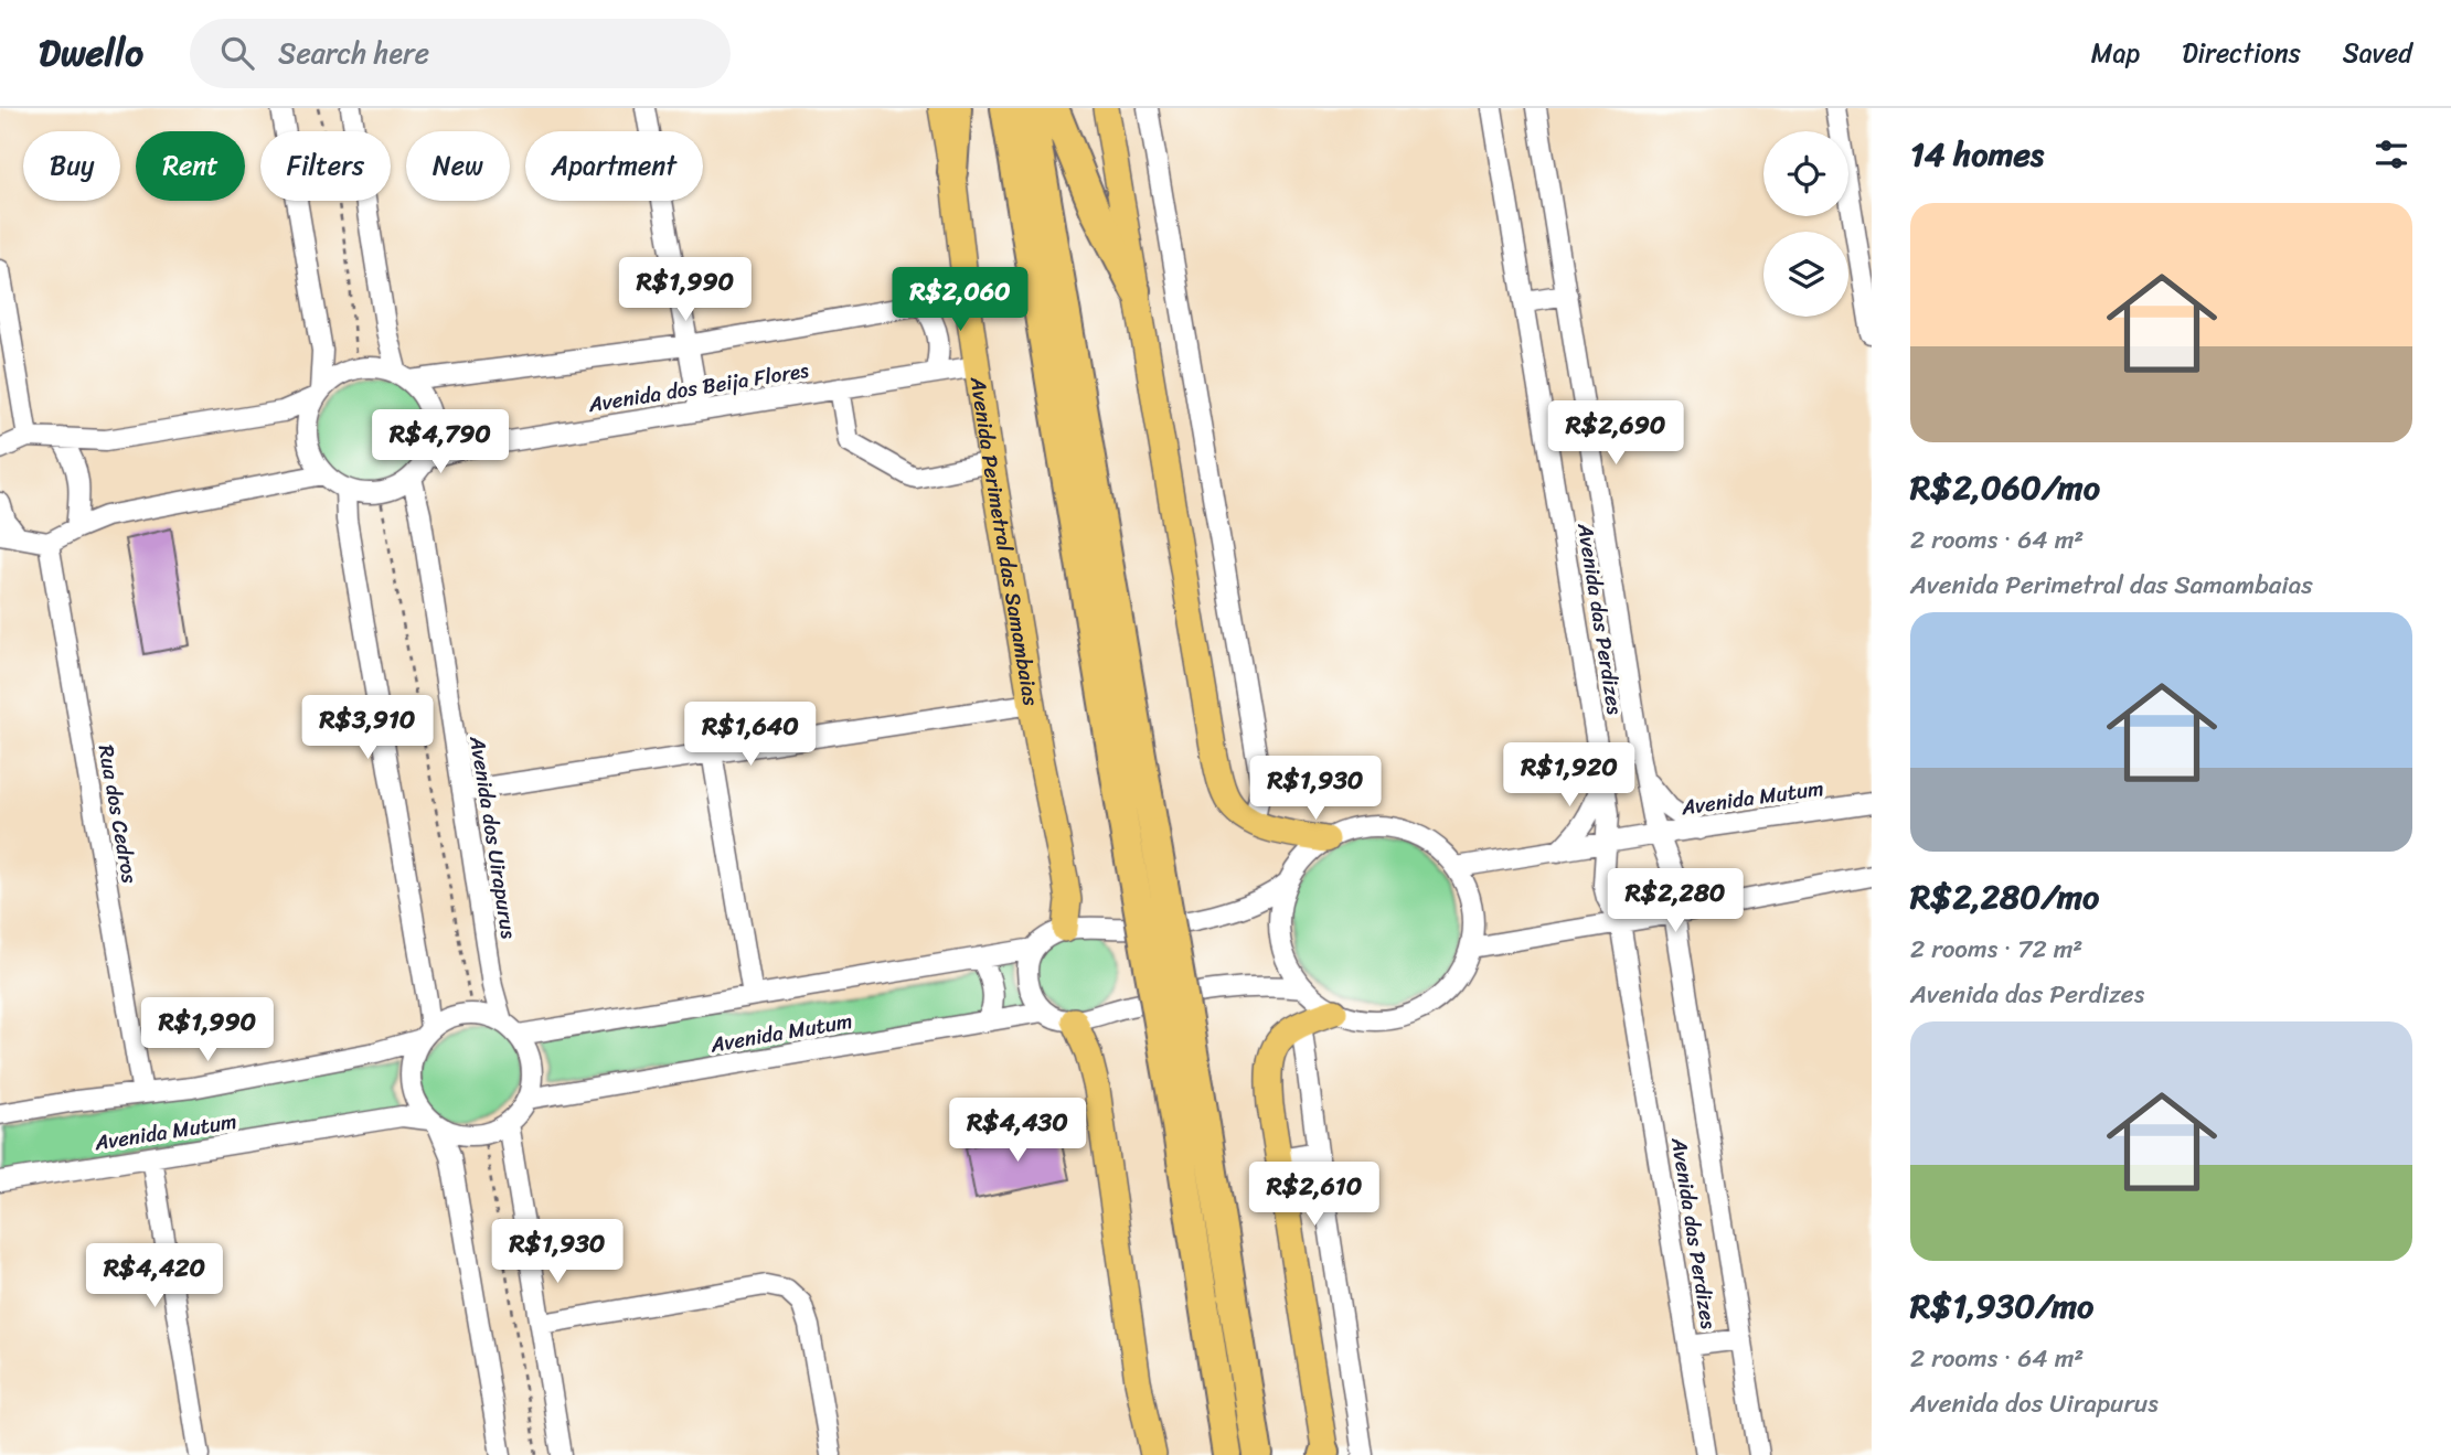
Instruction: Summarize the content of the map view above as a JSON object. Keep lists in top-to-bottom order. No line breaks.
{"streets":{"main road":["Avenida Perimetral das Samambaias"],"street":["Avenida dos Beija Flores","Avenida das Perdizes","Avenida Mutum","Rua dos Cedros","Avenida dos Uirapurus"]},"crossings":[["Avenida dos Beija Flores","Avenida Perimetral das Samambaias"],["Avenida dos Beija Flores","Avenida dos Uirapurus"],["Avenida das Perdizes","Avenida Mutum"],["Avenida Mutum","Rua dos Cedros"],["Avenida Mutum","Avenida dos Uirapurus"]],"page":{"header":"Dwello","search":"Search here","nav":["Map","Directions","Saved"],"heading":"14 homes","chip":["Buy","Rent","Filters","New","Apartment"],"list":[{"name":"R$2,060/mo","note":"2 rooms · 64 m² · Avenida Perimetral das Samambaias"},{"name":"R$2,280/mo","note":"2 rooms · 72 m² · Avenida das Perdizes"},{"name":"R$1,930/mo","note":"2 rooms · 64 m² · Avenida dos Uirapurus"}],"price":["R$1,990","R$2,060","R$2,690","R$4,790","R$3,910","R$1,640","R$1,920","R$1,930","R$2,280","R$1,990","R$4,430","R$2,610","R$1,930","R$4,420"]}}
